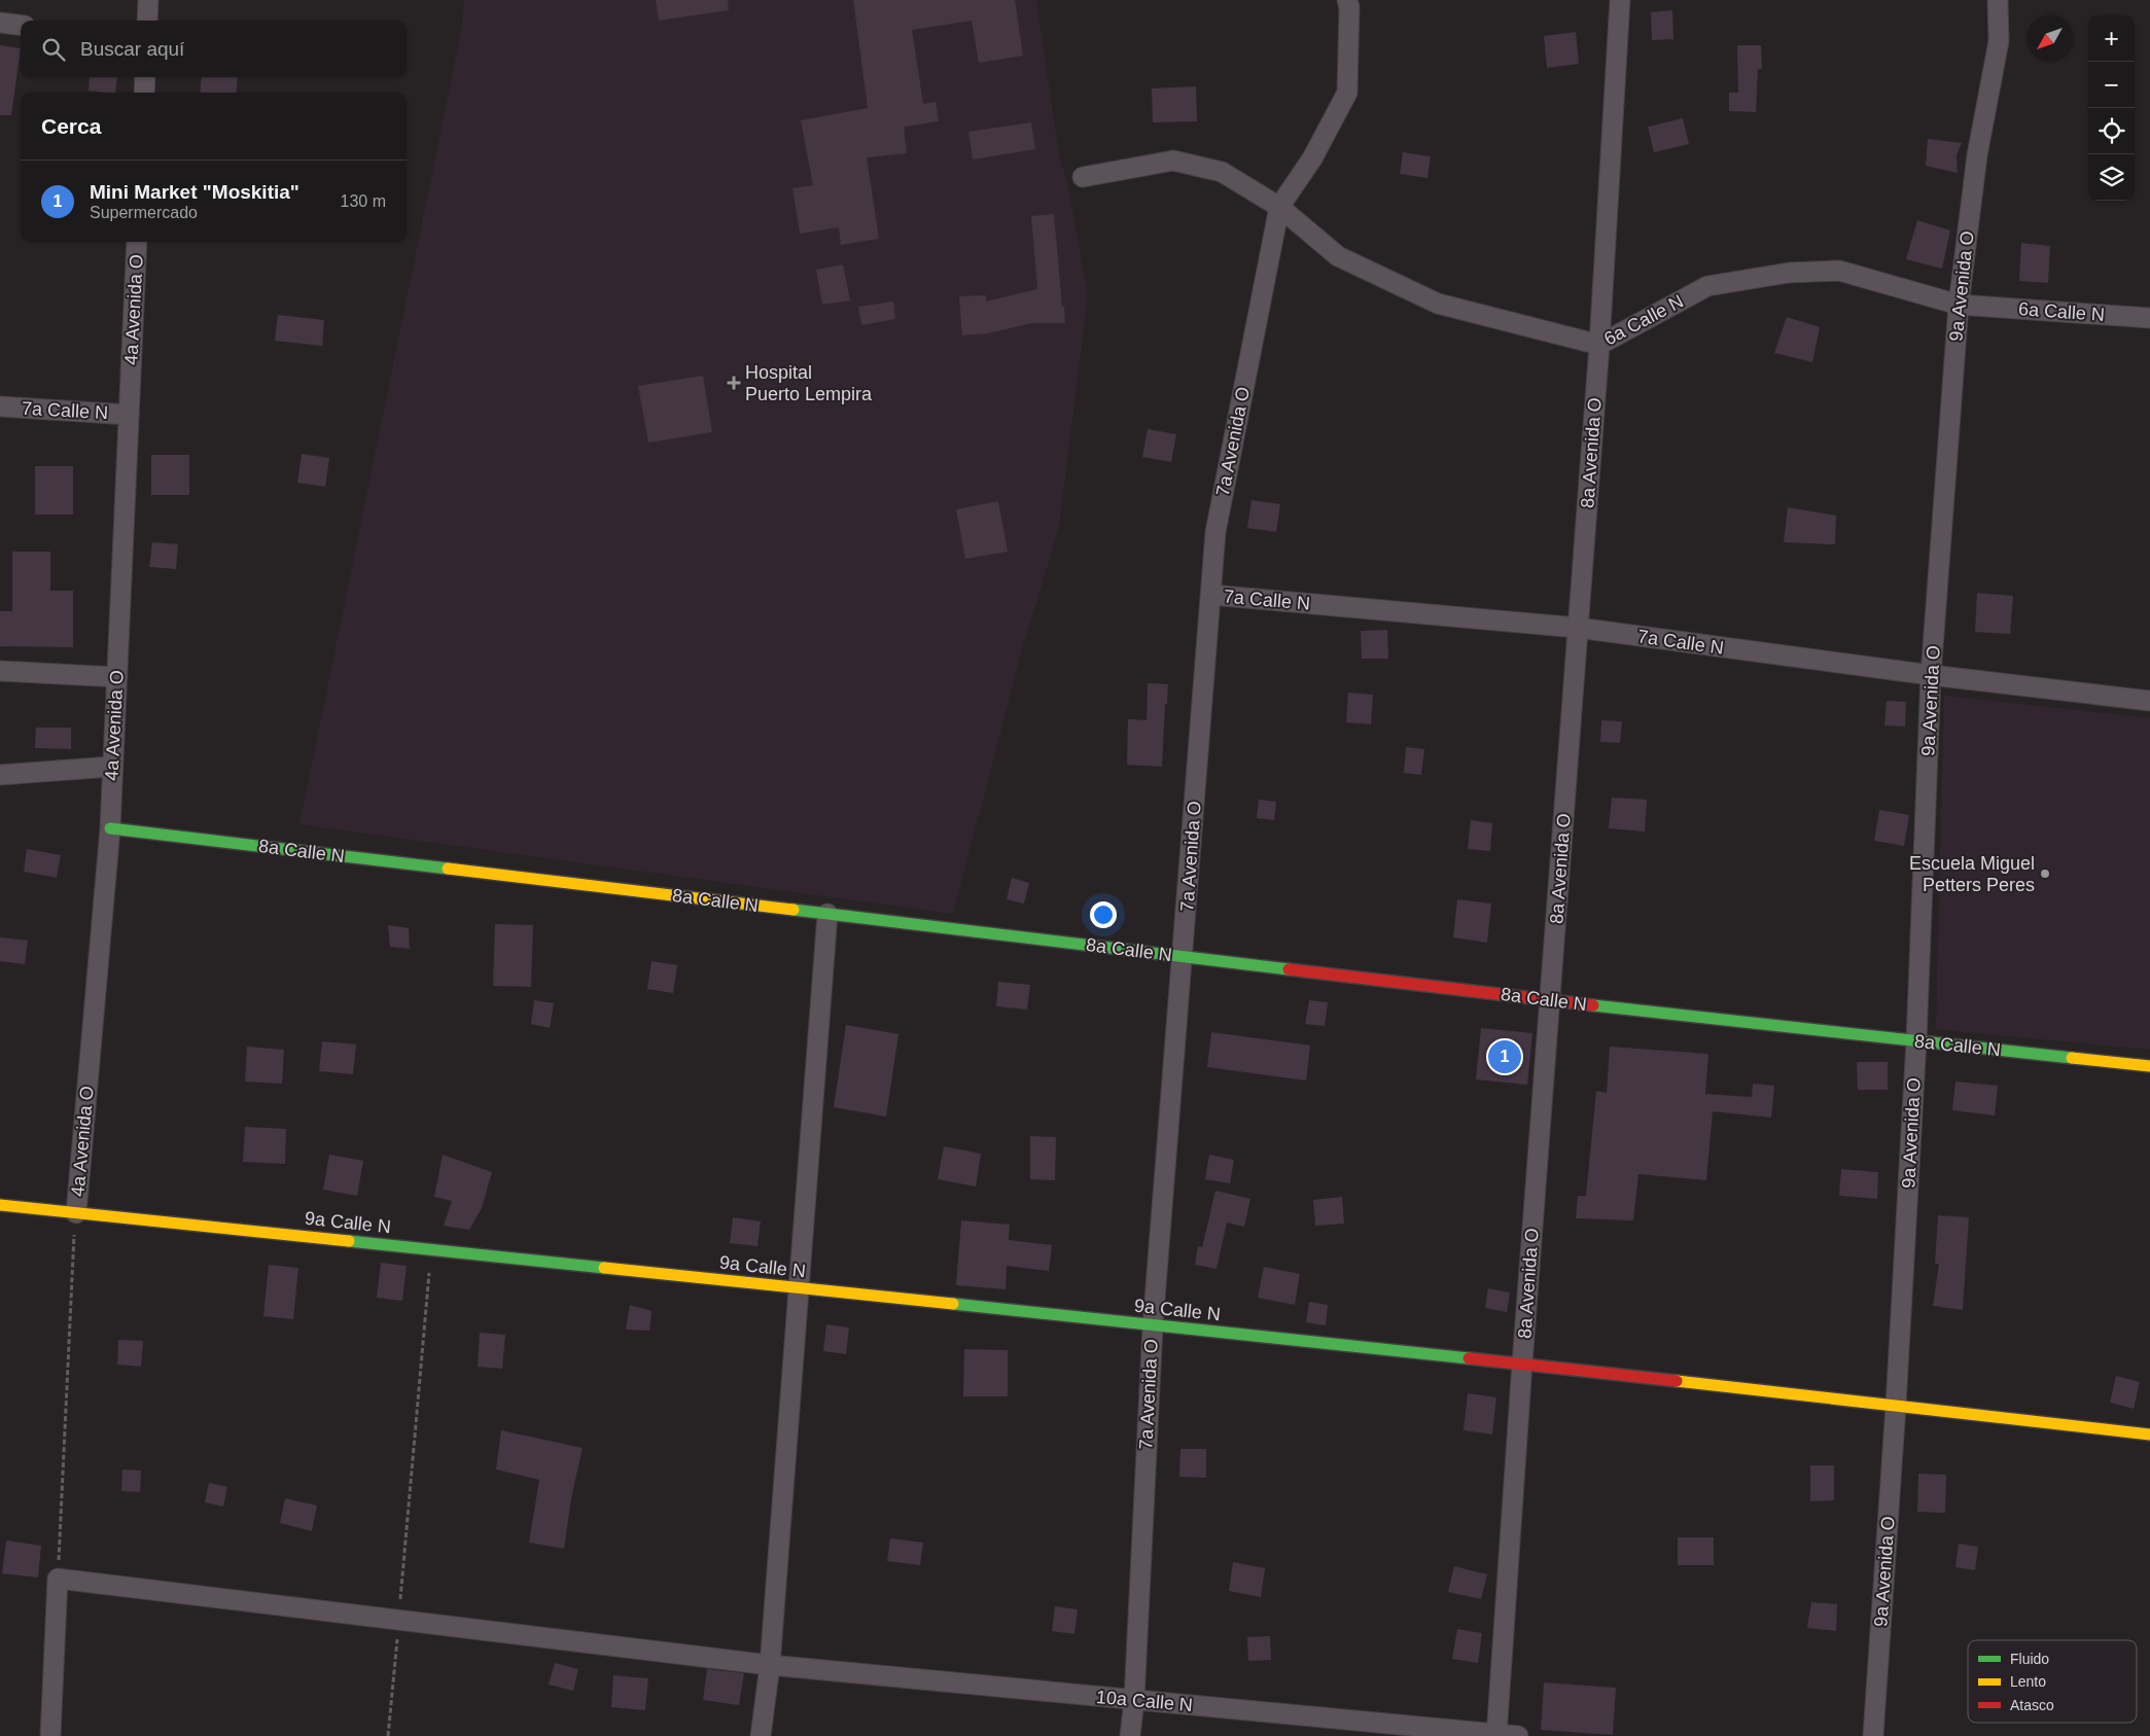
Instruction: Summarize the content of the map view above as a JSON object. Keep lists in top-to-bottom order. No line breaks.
{"streets":{"street":["9a Avenida O","4a Avenida O","6a Calle N","7a Calle N","7a Avenida O","8a Avenida O","8a Calle N","9a Calle N","10a Calle N"]},"crossings":[["9a Avenida O","6a Calle N"],["9a Avenida O","7a Calle N"],["9a Avenida O","8a Calle N"],["4a Avenida O","7a Calle N"],["4a Avenida O","8a Calle N"],["4a Avenida O","9a Calle N"],["6a Calle N","7a Avenida O"],["6a Calle N","8a Avenida O"],["7a Calle N","7a Avenida O"],["7a Calle N","8a Avenida O"],["7a Avenida O","8a Calle N"],["7a Avenida O","9a Calle N"],["7a Avenida O","10a Calle N"],["8a Avenida O","8a Calle N"],["8a Avenida O","9a Calle N"],["8a Avenida O","10a Calle N"]],"places":{"health":["Hospital Puerto Lempira"],"other":["Escuela Miguel Petters Peres"]},"legend":["Fluido","Lento","Atasco"],"north":"bottom left","page":{"map_buttons":["+","−"],"search":"Buscar aquí","heading":"Cerca","list":[{"mark":"1","name":"Mini Market \"Moskitia\"","note":"Supermercado","value":"130 m"}],"pins":"1"}}
